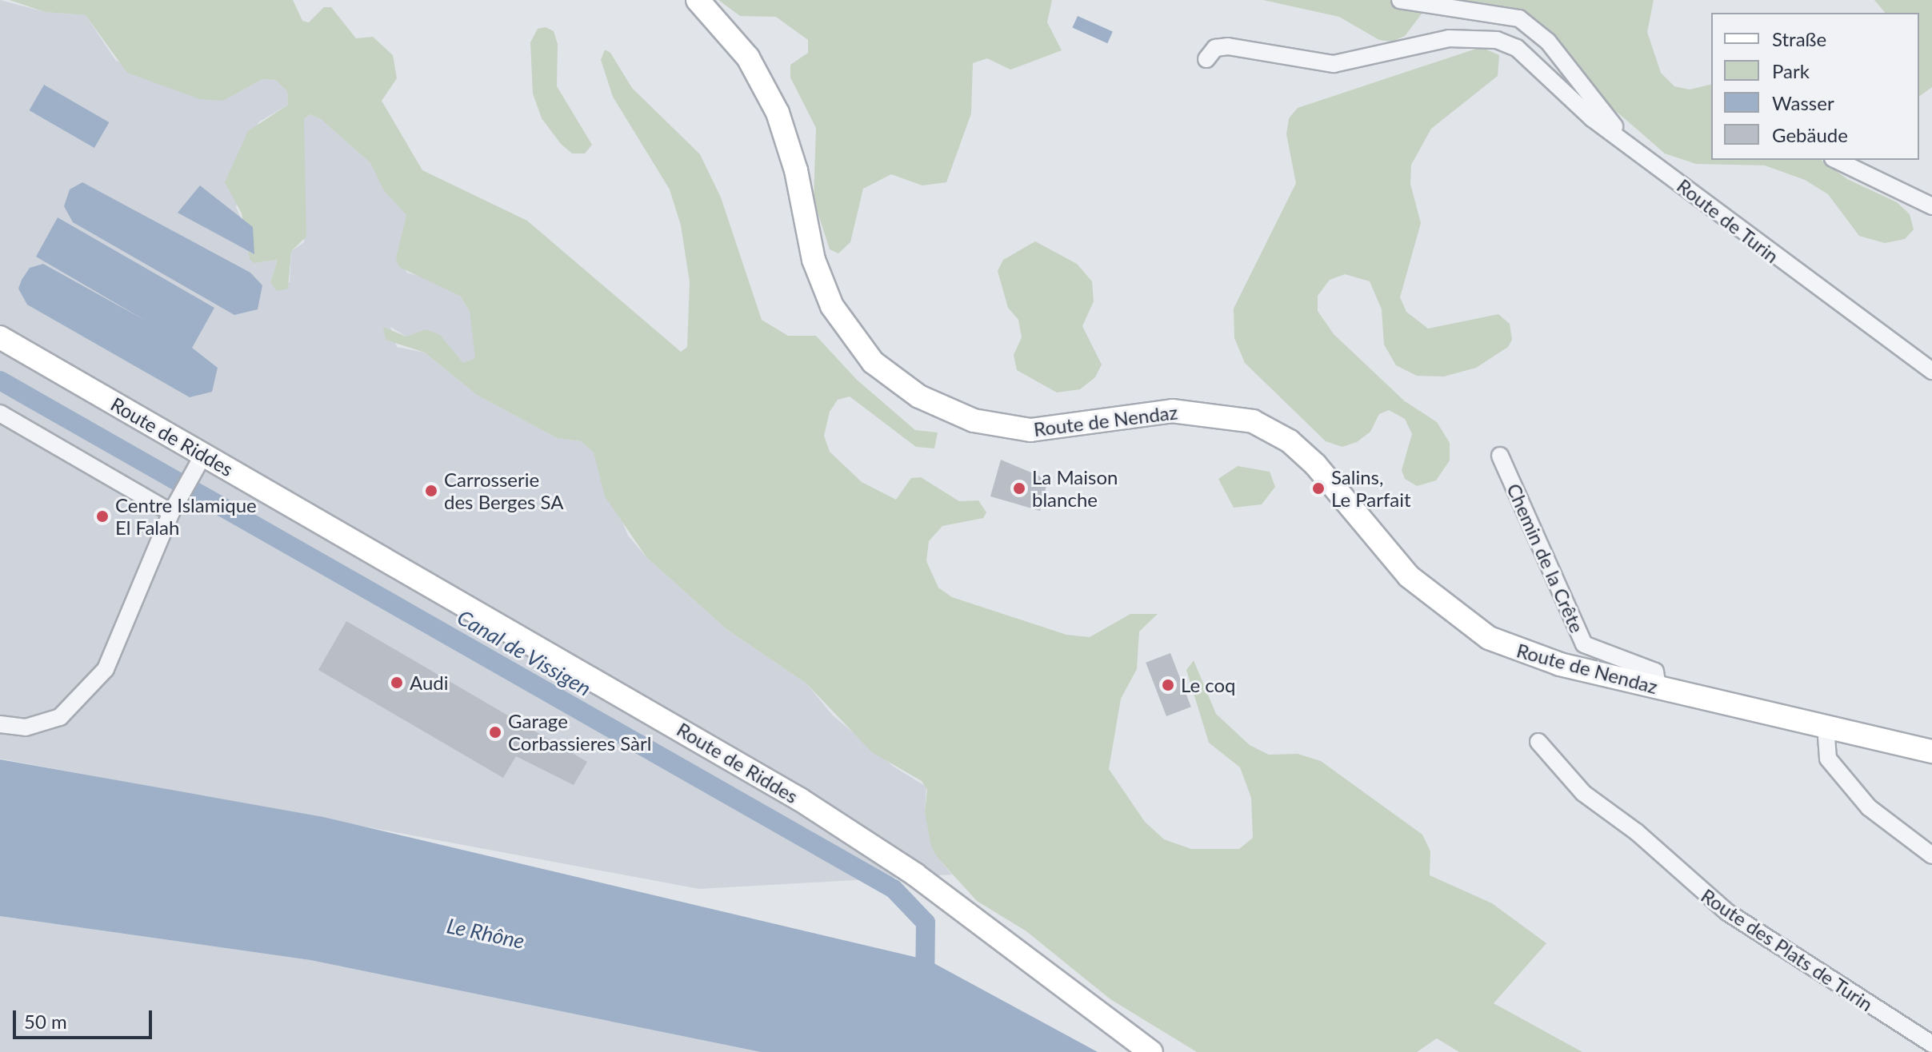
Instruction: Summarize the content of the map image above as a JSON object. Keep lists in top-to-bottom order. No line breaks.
{"streets":{"main road":["Route de Nendaz","Route de Riddes"],"street":["Route de Turin","Chemin de la Crête","Route des Plats de Turin"]},"crossings":[["Route de Nendaz","Chemin de la Crête"]],"water":["Canal de Vissigen","Le Rhône"],"places":["La Maison blanche","Salins, Le Parfait","Carrosserie des Berges SA","Centre Islamique El Falah","Audi","Le coq","Garage Corbassieres Sàrl"],"legend":["Straße","Park","Wasser","Gebäude"],"scale_bar":"50 m"}
